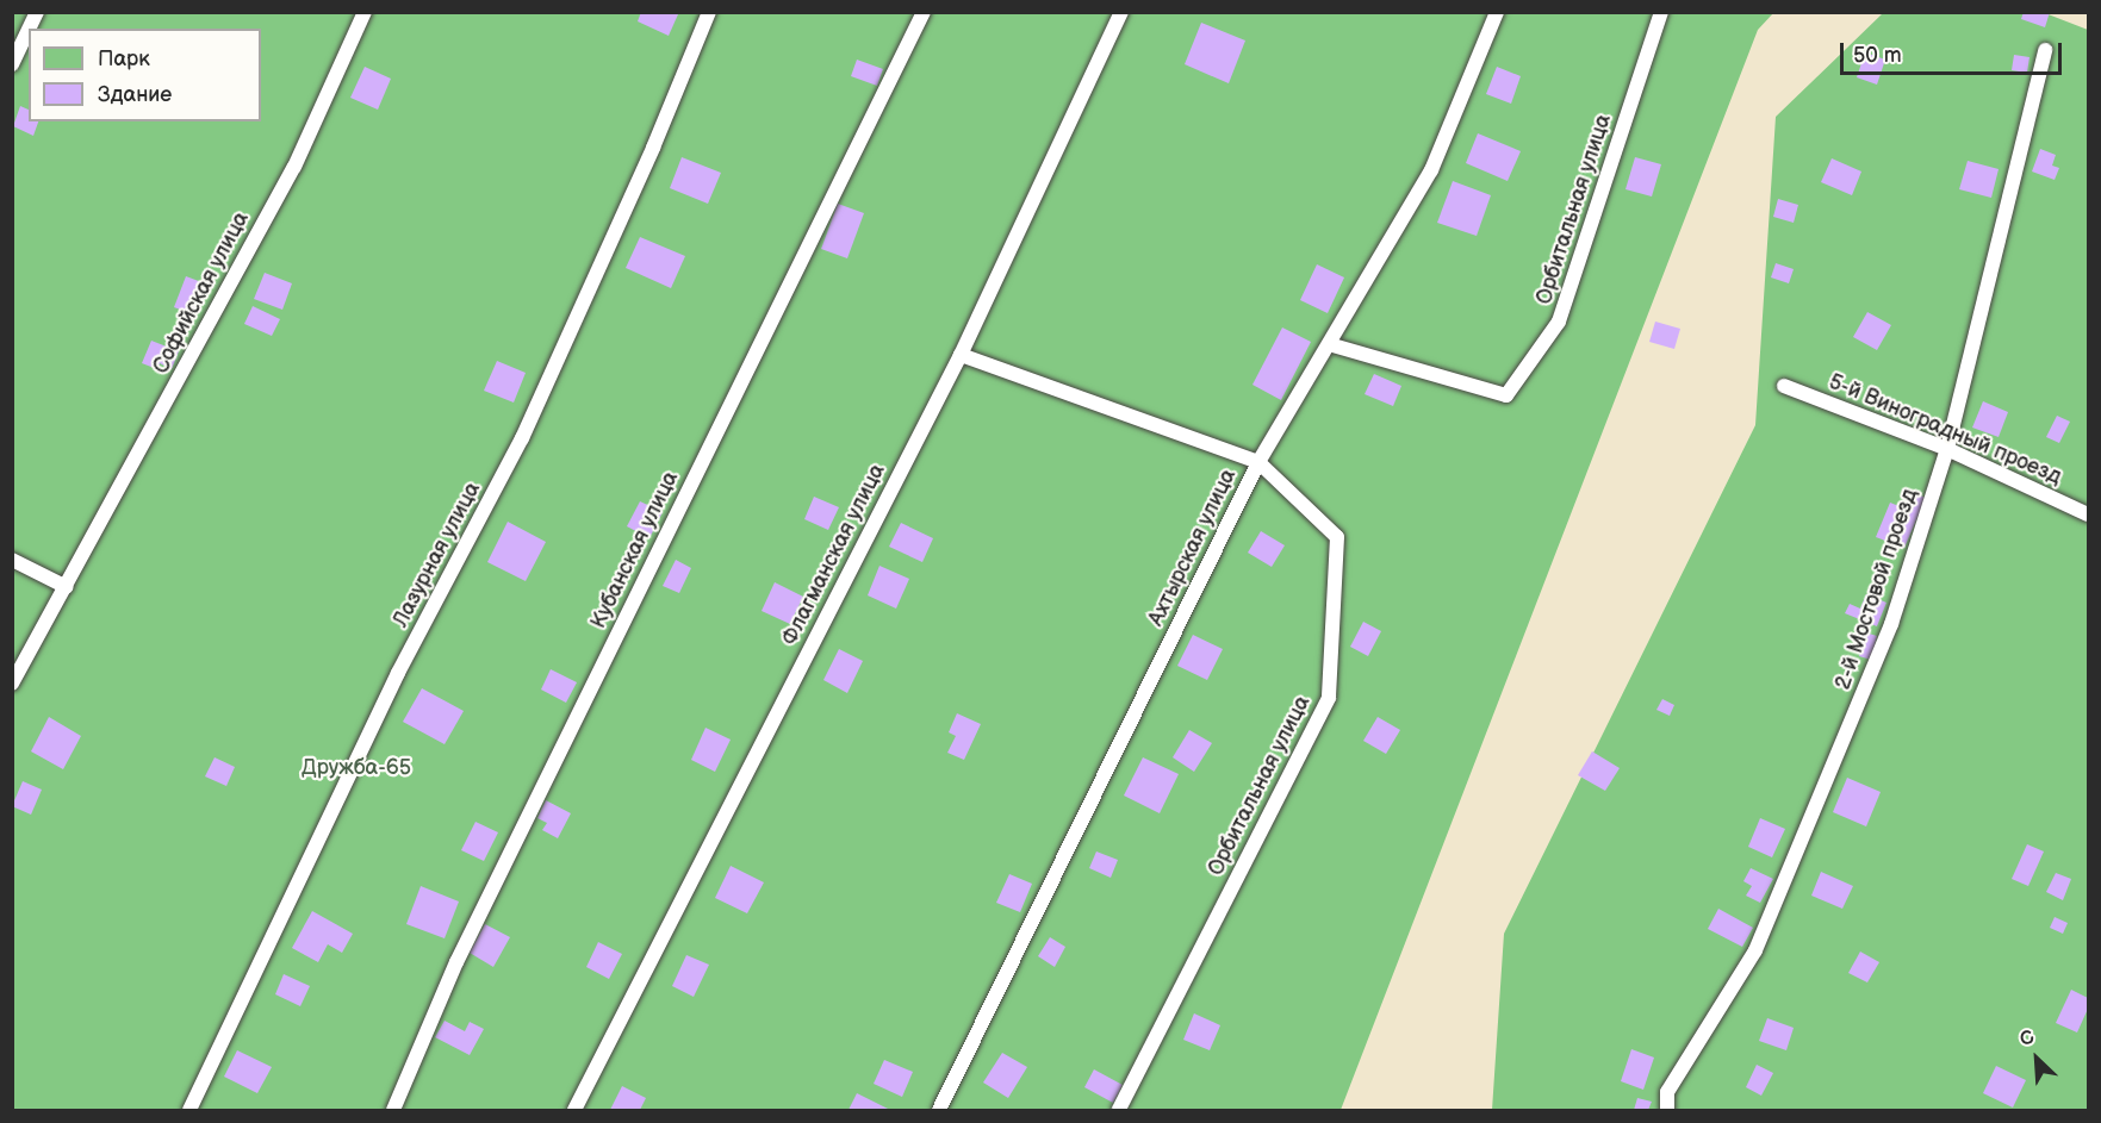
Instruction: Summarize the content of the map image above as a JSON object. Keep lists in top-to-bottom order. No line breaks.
{"streets":{"lane":["Орбитальная улица","Софийская улица","5-й Виноградный проезд","Ахтырская улица","Кубанская улица","Лазурная улица","Флагманская улица","2-й Мостовой проезд"]},"crossings":[["Орбитальная улица","Ахтырская улица"],["Орбитальная улица","Флагманская улица"],["5-й Виноградный проезд","2-й Мостовой проезд"]],"parks":["Дружба-65"],"legend":["Парк","Здание"],"scale_bar":"50 m","north":"top left"}
